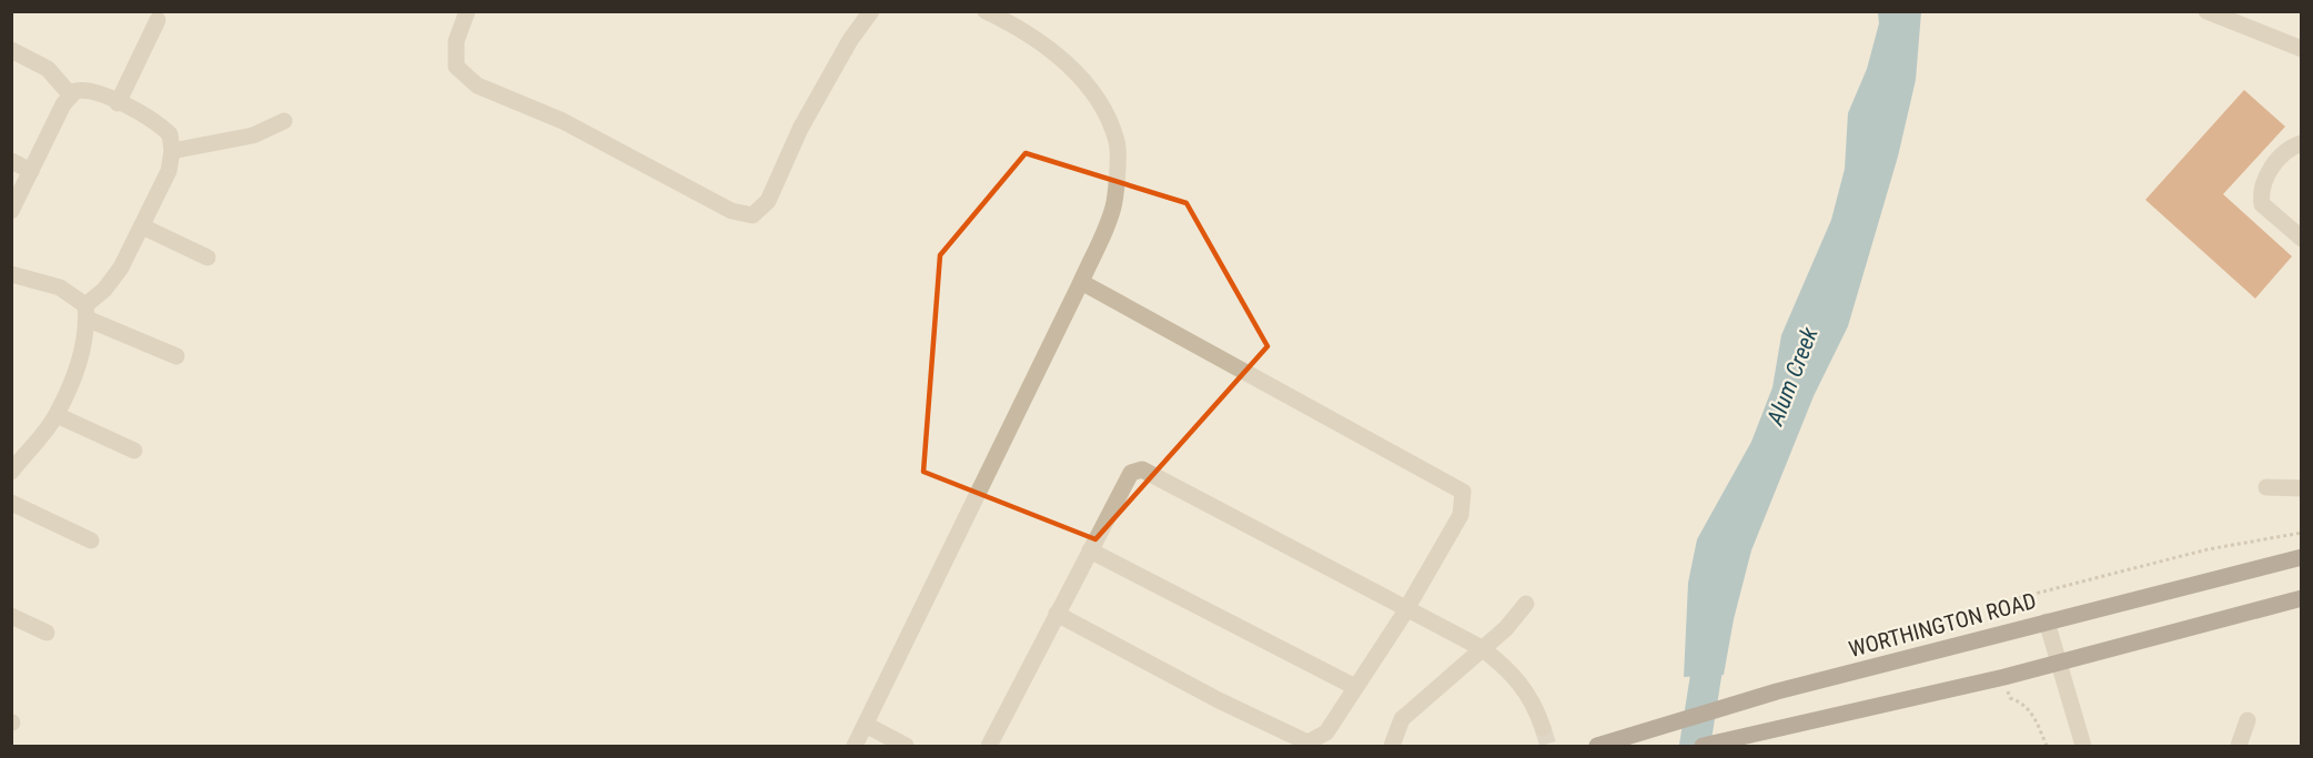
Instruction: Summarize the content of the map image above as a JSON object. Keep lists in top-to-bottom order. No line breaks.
{"streets":{"main road":["WORTHINGTON ROAD"]},"water":["Alum Creek"]}
